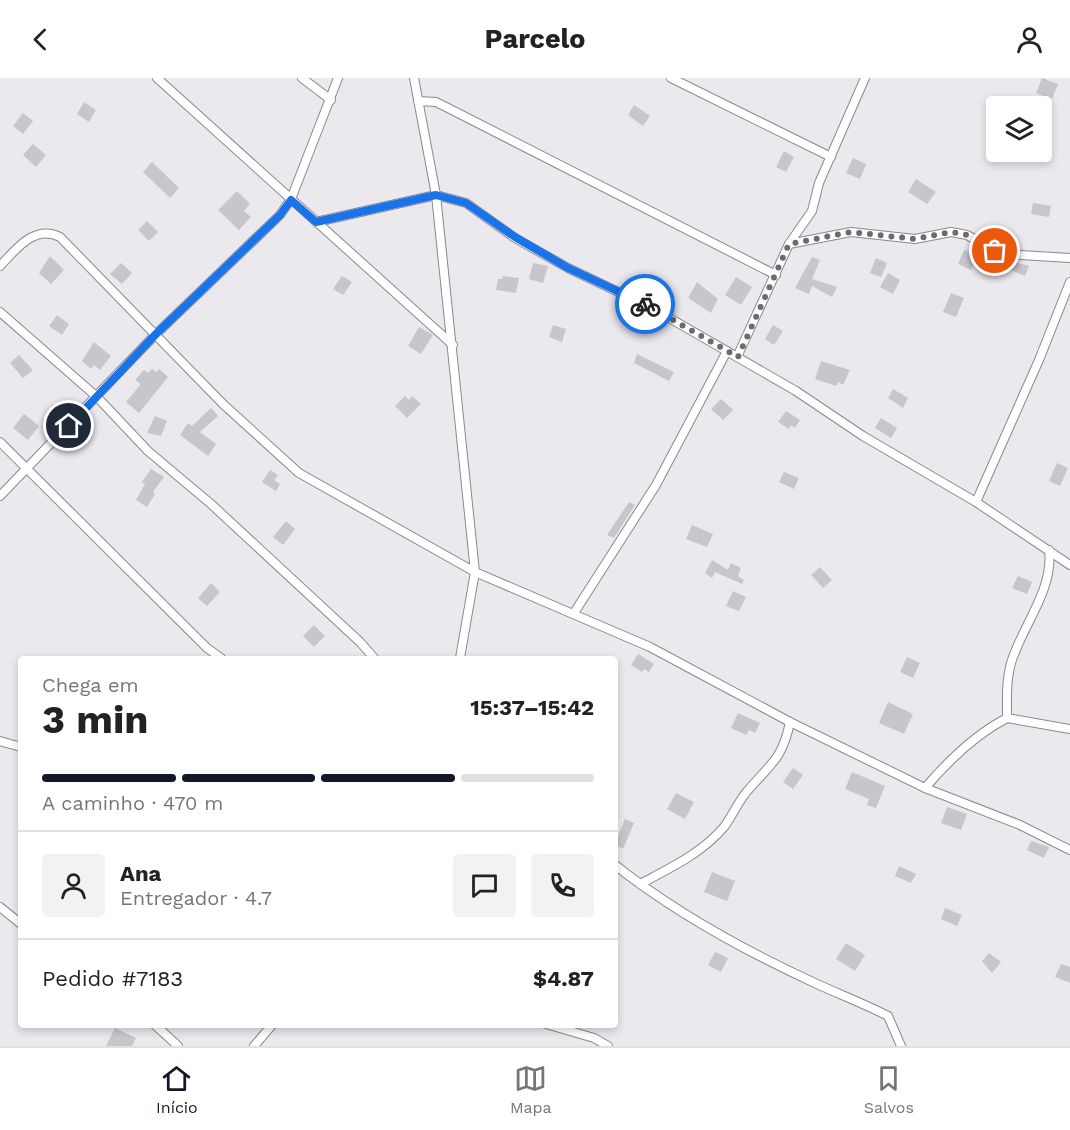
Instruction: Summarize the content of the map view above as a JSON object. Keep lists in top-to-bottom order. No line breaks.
{"page":{"header":"Parcelo","heading":["3 min","Chega em","15:37–15:42"],"panel":["Ana","Entregador · 4.7","Pedido #7183","$4.87"],"bar":"A caminho · 470 m","tabs":["Início","Mapa","Salvos"]}}
